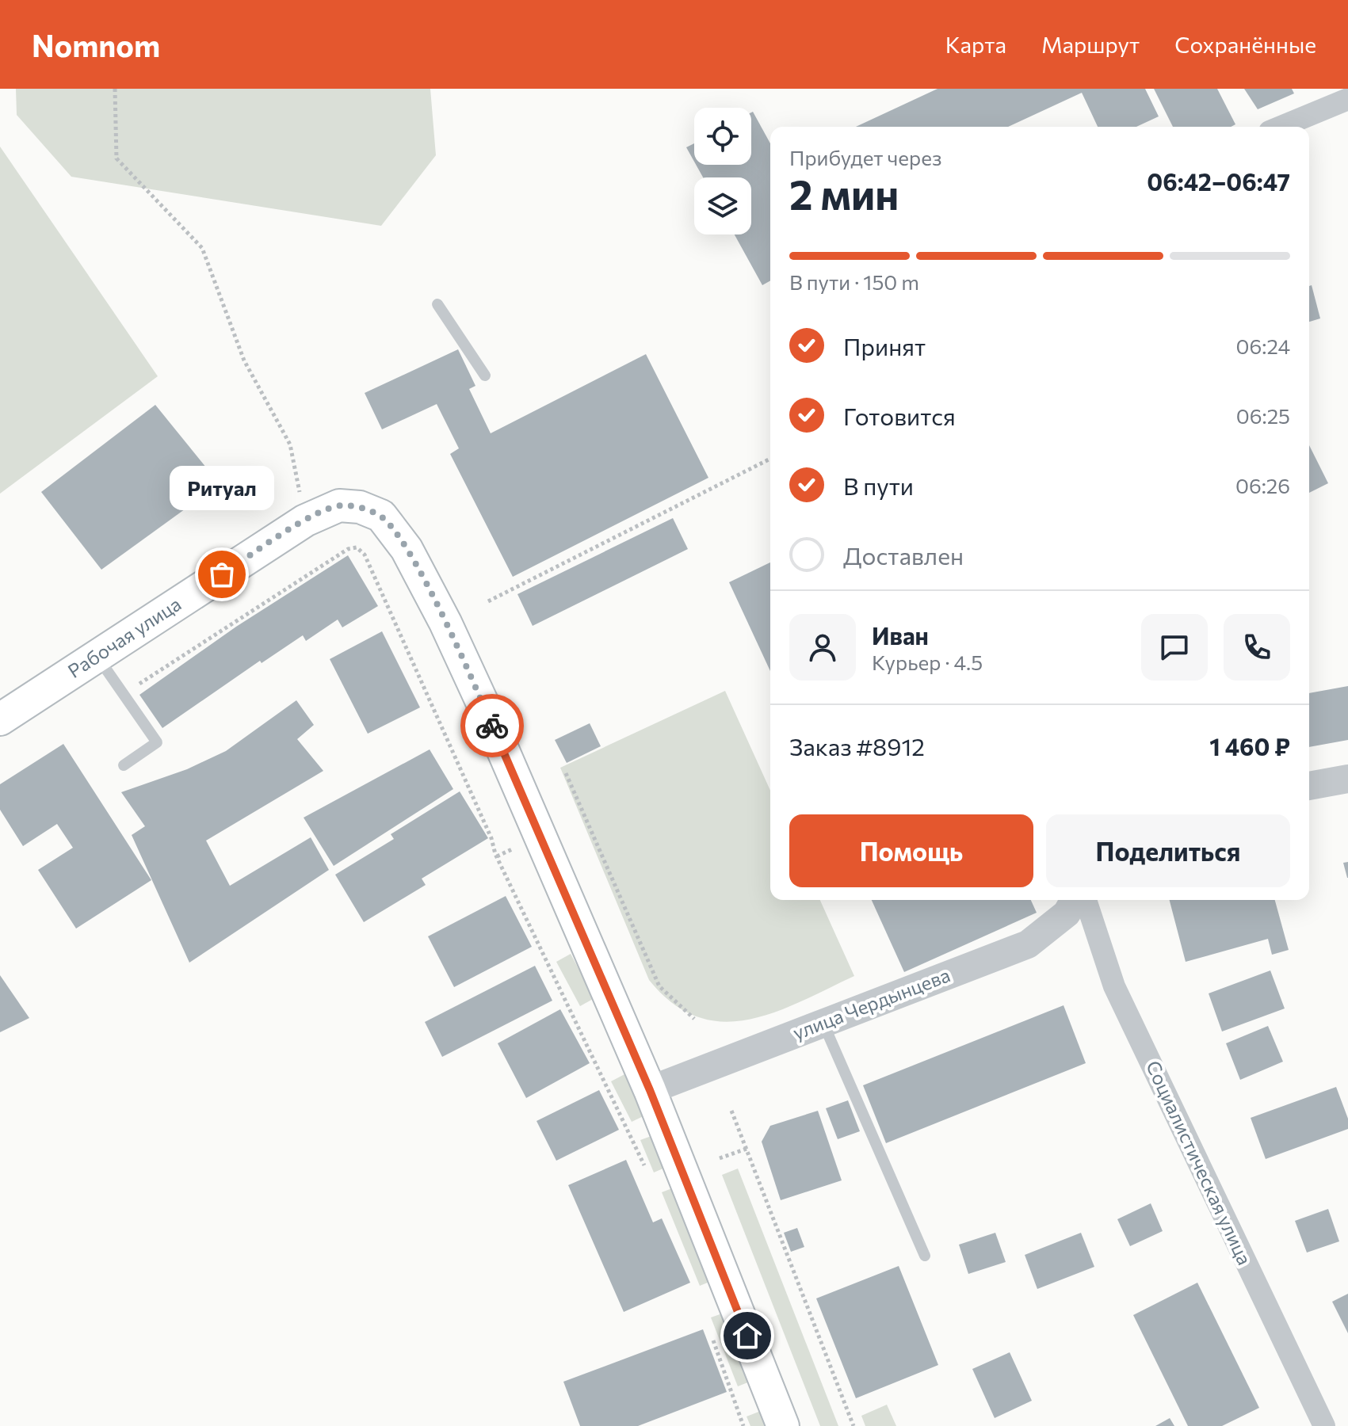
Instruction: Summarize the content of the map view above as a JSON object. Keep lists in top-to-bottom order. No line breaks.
{"streets":{"main road":["Рабочая улица"],"street":["улица Чердынцева","Социалистическая улица"]},"crossings":[["Рабочая улица","улица Чердынцева"]],"places":["Ритуал"],"page":{"header":"Nomnom","nav":["Карта","Маршрут","Сохранённые"],"heading":["2 мин","Прибудет через","06:42–06:47"],"panel":["Иван","Курьер · 4.5","Заказ #8912","1 460 ₽"],"bar":"В пути · 150 m","list":[["Принят","06:24"],["Готовится","06:25"],["В пути","06:26"],"Доставлен"],"bubble":"Ритуал","buttons":["Помощь","Поделиться"]}}
